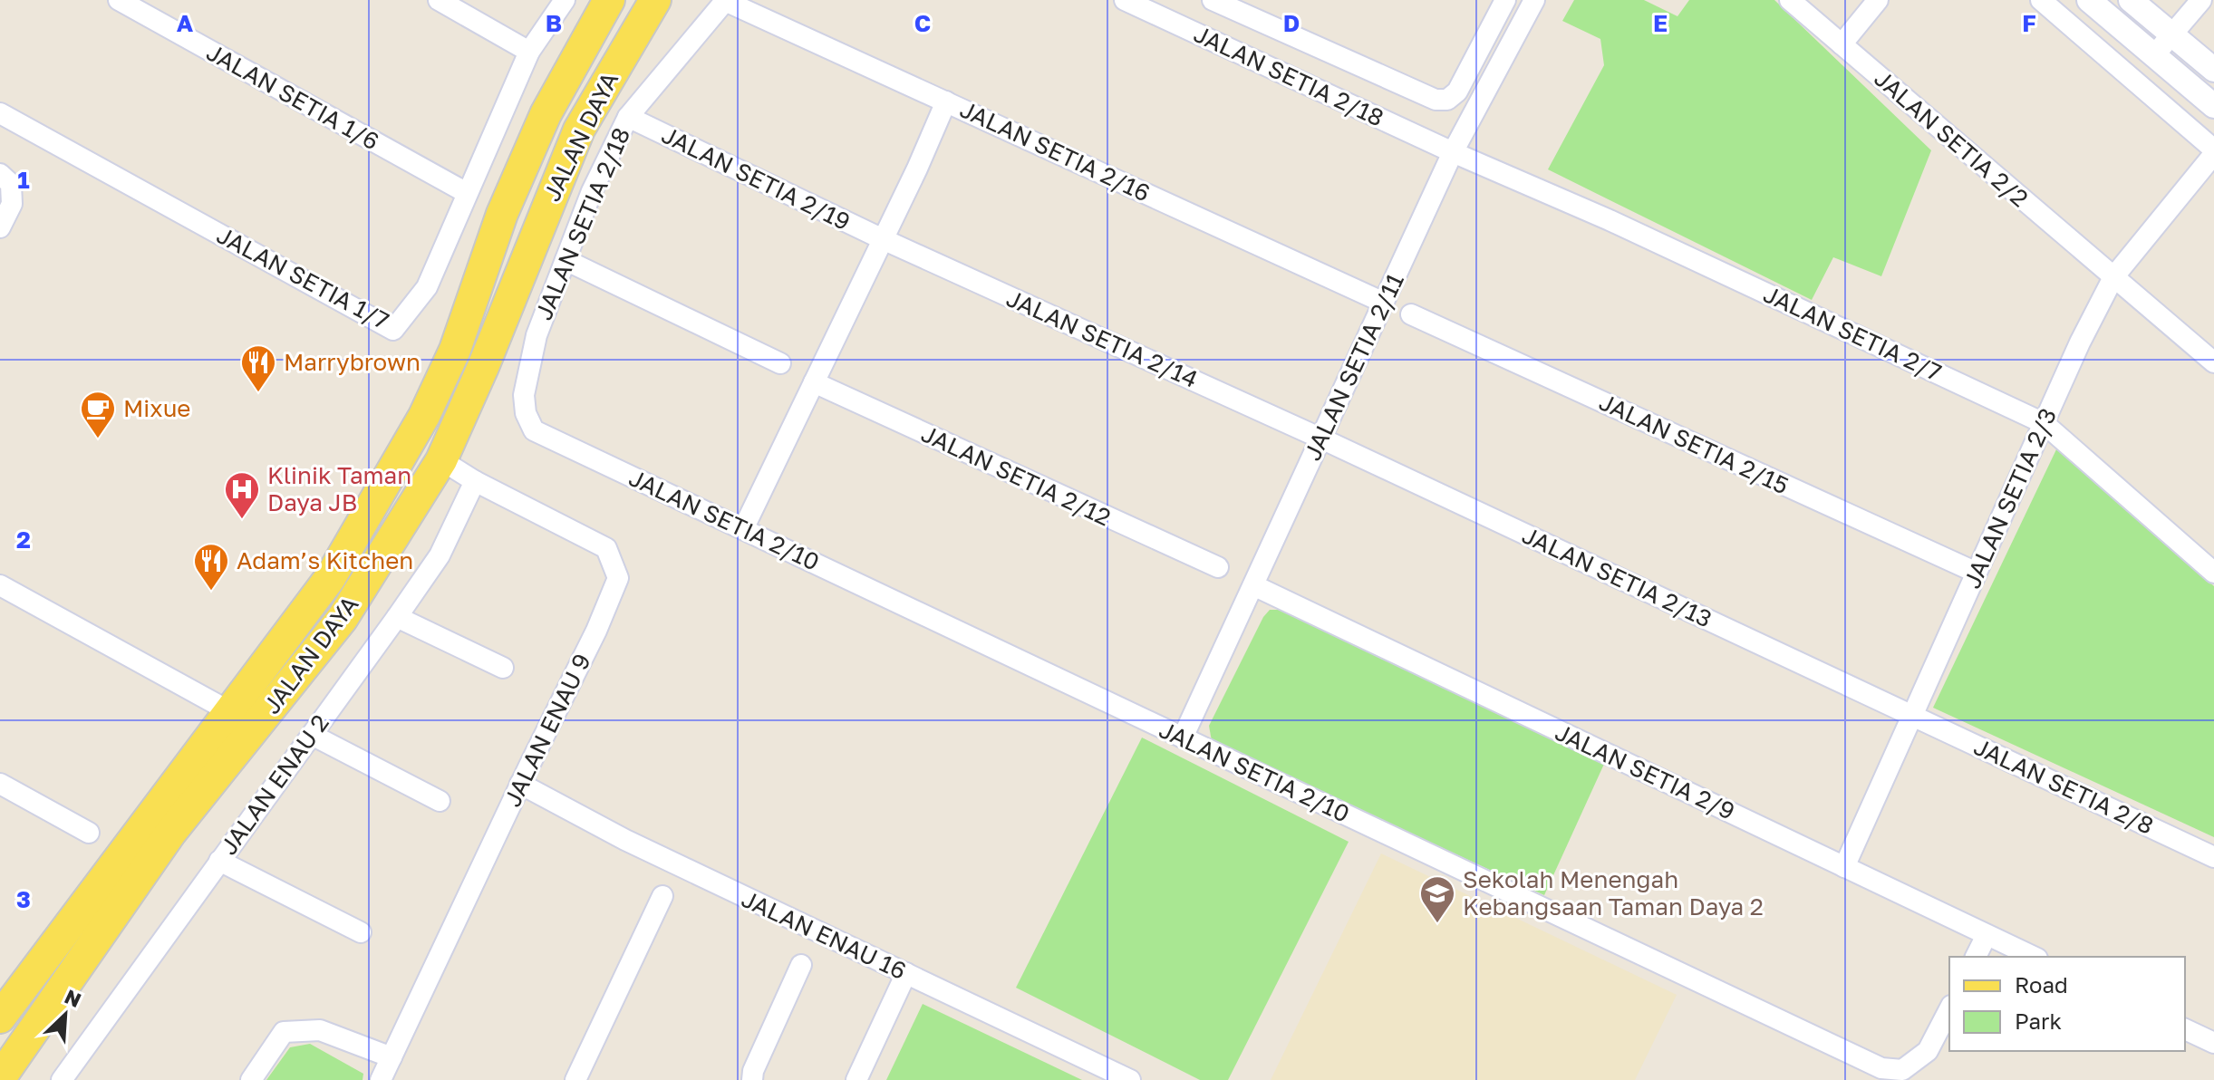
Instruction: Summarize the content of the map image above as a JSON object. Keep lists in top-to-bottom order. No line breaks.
{"streets":{"main road":["JALAN DAYA"],"street":["JALAN SETIA 2/18","JALAN SETIA 1/6","JALAN SETIA 2/2","JALAN SETIA 2/16","JALAN SETIA 2/19","JALAN SETIA 1/7","JALAN SETIA 2/7","JALAN SETIA 2/14","JALAN SETIA 2/11","JALAN SETIA 2/15","JALAN SETIA 2/12","JALAN SETIA 2/3","JALAN SETIA 2/10","JALAN SETIA 2/13","JALAN ENAU 9","JALAN SETIA 2/9","JALAN ENAU 2","JALAN SETIA 2/8","JALAN ENAU 16"]},"crossings":[["JALAN SETIA 2/18","JALAN SETIA 2/16"],["JALAN SETIA 2/18","JALAN SETIA 2/19"],["JALAN SETIA 2/18","JALAN SETIA 2/7"],["JALAN SETIA 2/18","JALAN SETIA 2/11"],["JALAN SETIA 2/18","JALAN SETIA 2/10"],["JALAN SETIA 1/6","JALAN SETIA 1/7"],["JALAN DAYA","JALAN ENAU 9"],["JALAN SETIA 2/2","JALAN SETIA 2/3"],["JALAN SETIA 2/16","JALAN SETIA 2/11"],["JALAN SETIA 2/19","JALAN SETIA 2/14"],["JALAN SETIA 2/7","JALAN SETIA 2/11"],["JALAN SETIA 2/7","JALAN SETIA 2/3"],["JALAN SETIA 2/14","JALAN SETIA 2/11"],["JALAN SETIA 2/14","JALAN SETIA 2/13"],["JALAN SETIA 2/11","JALAN SETIA 2/10"],["JALAN SETIA 2/11","JALAN SETIA 2/13"],["JALAN SETIA 2/11","JALAN SETIA 2/9"],["JALAN SETIA 2/15","JALAN SETIA 2/3"],["JALAN SETIA 2/3","JALAN SETIA 2/13"],["JALAN SETIA 2/3","JALAN SETIA 2/9"],["JALAN SETIA 2/3","JALAN SETIA 2/8"],["JALAN SETIA 2/13","JALAN SETIA 2/8"],["JALAN ENAU 9","JALAN ENAU 2"],["JALAN ENAU 9","JALAN ENAU 16"]],"places":{"restaurant":["Marrybrown","Adam’s Kitchen"],"cafe":["Mixue"],"hospital":["Klinik Taman Daya JB"],"school or university":["Sekolah Menengah Kebangsaan Taman Daya 2"]},"legend":["Road","Park"],"north":"top right","grid":{"columns":["A","B","C","D","E","F"],"rows":["1","2","3"]}}
